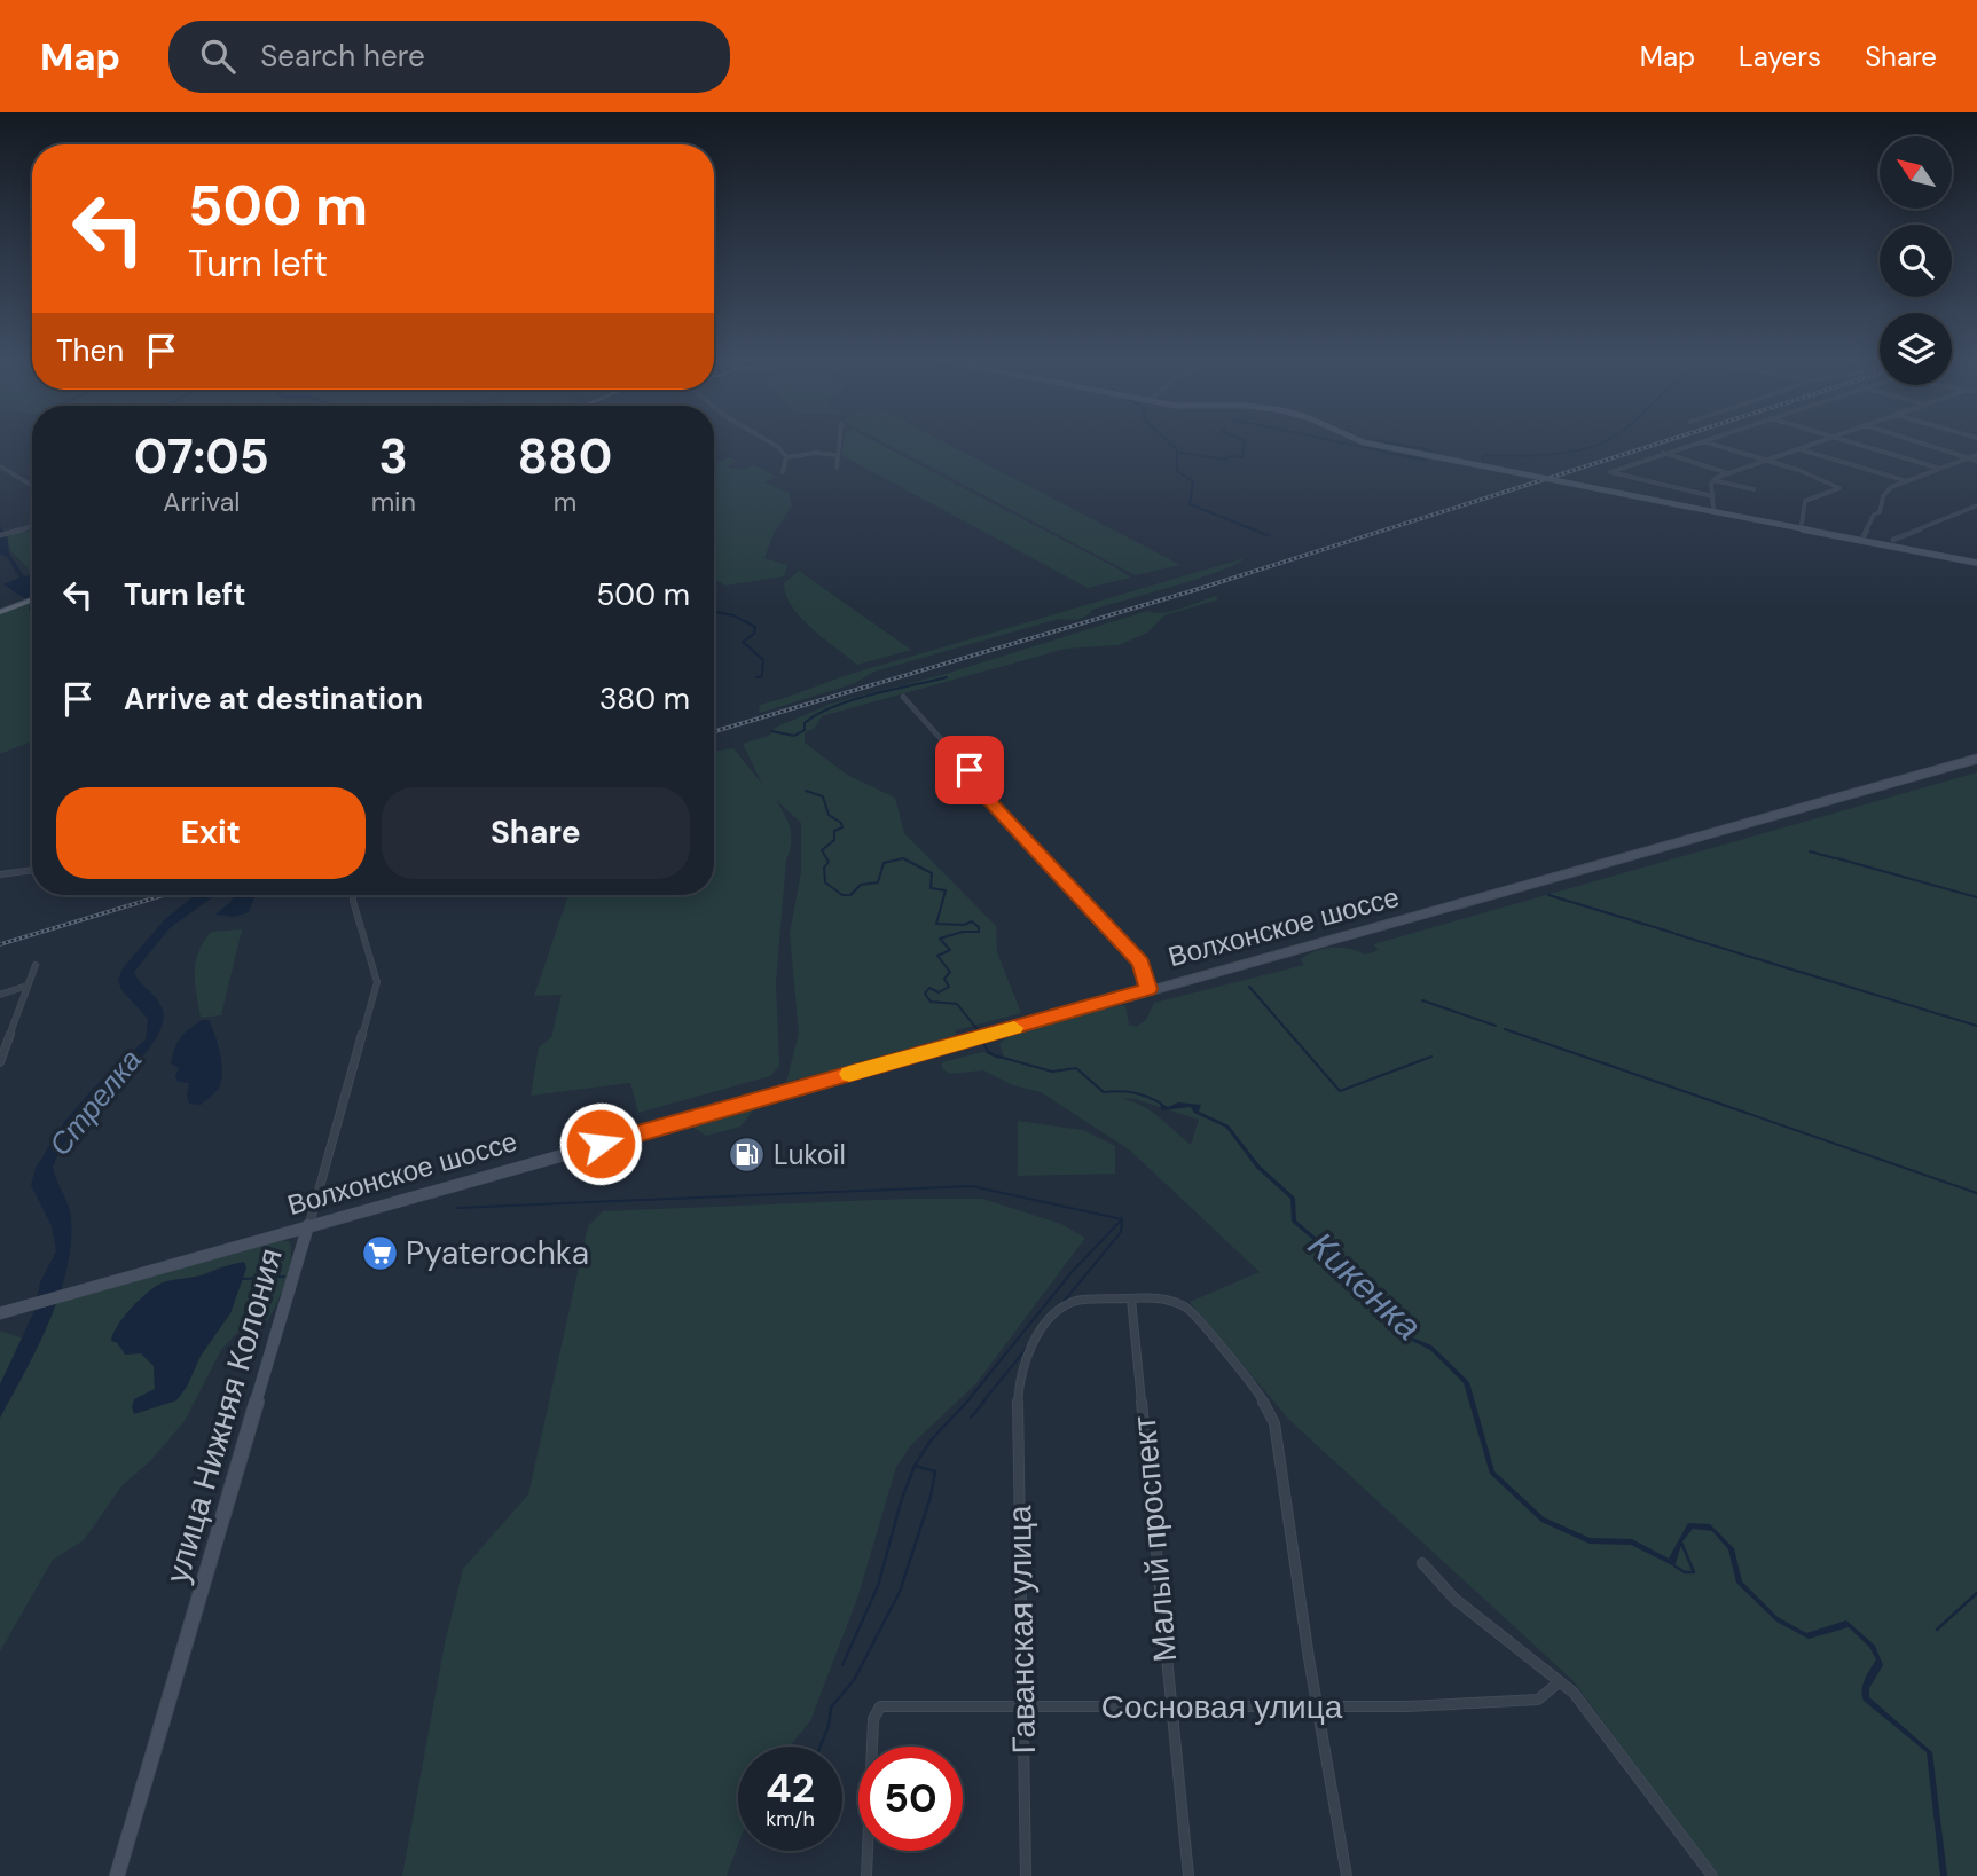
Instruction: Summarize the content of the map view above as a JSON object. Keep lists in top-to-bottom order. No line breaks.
{"streets":{"main road":["Волхонское шоссе","улица Нижняя Колония"],"street":["Малый проспект","Гаванская улица","Сосновая улица"]},"crossings":[["Волхонское шоссе","улица Нижняя Колония"],["Малый проспект","Гаванская улица"],["Малый проспект","Сосновая улица"],["Гаванская улица","Сосновая улица"]],"water":["Стрелка","Кикенка"],"places":{"fuel station":["Lukoil"],"supermarket":["Pyaterochka"]},"north":"top left","page":{"header":"Map","search":"Search here","nav":["Map","Layers","Share"],"turn":["500 m","Turn left"],"then":"Then","eta":["07:05","Arrival","3","min","880","m"],"list":[{"name":"Turn left","value":"500 m"},{"name":"Arrive at destination","value":"380 m"}],"buttons":["Exit","Share"],"speed":"42 km/h","limit":"50"}}
